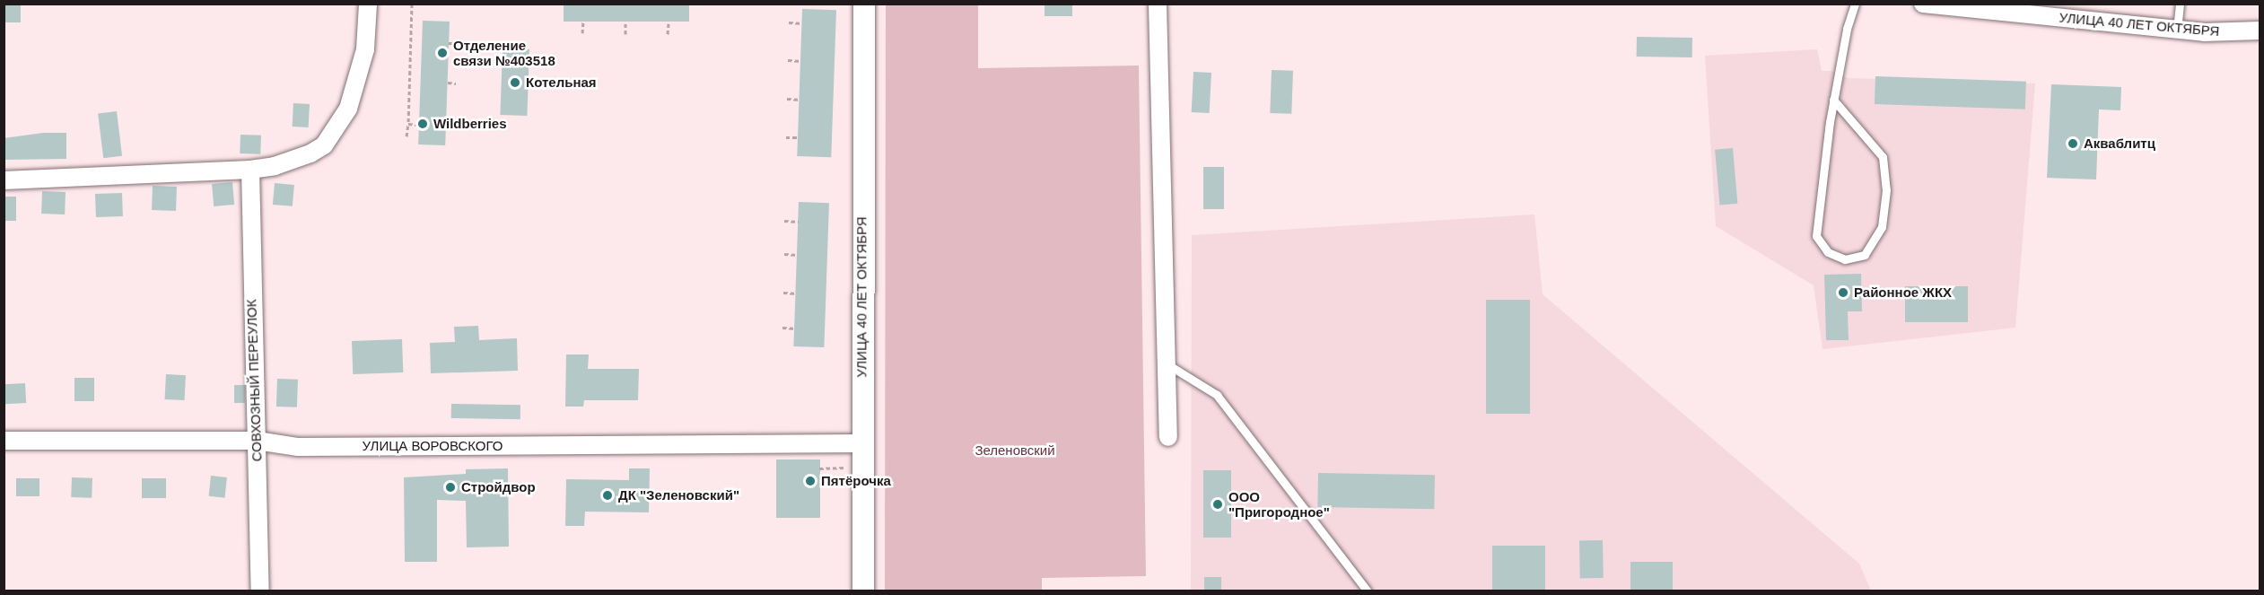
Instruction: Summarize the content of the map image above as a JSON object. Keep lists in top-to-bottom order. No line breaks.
{"streets":{"street":["УЛИЦА 40 ЛЕТ ОКТЯБРЯ","СОВХОЗНЫЙ ПЕРЕУЛОК","УЛИЦА ВОРОВСКОГО"]},"crossings":[["УЛИЦА 40 ЛЕТ ОКТЯБРЯ","УЛИЦА ВОРОВСКОГО"],["СОВХОЗНЫЙ ПЕРЕУЛОК","УЛИЦА ВОРОВСКОГО"]],"parks":["Зеленовский"],"places":["Отделение связи №403518","Котельная","Wildberries","Акваблитц","Районное ЖКХ","Пятёрочка","Стройдвор","ДК \"Зеленовский\"","ООО \"Пригородное\""]}
